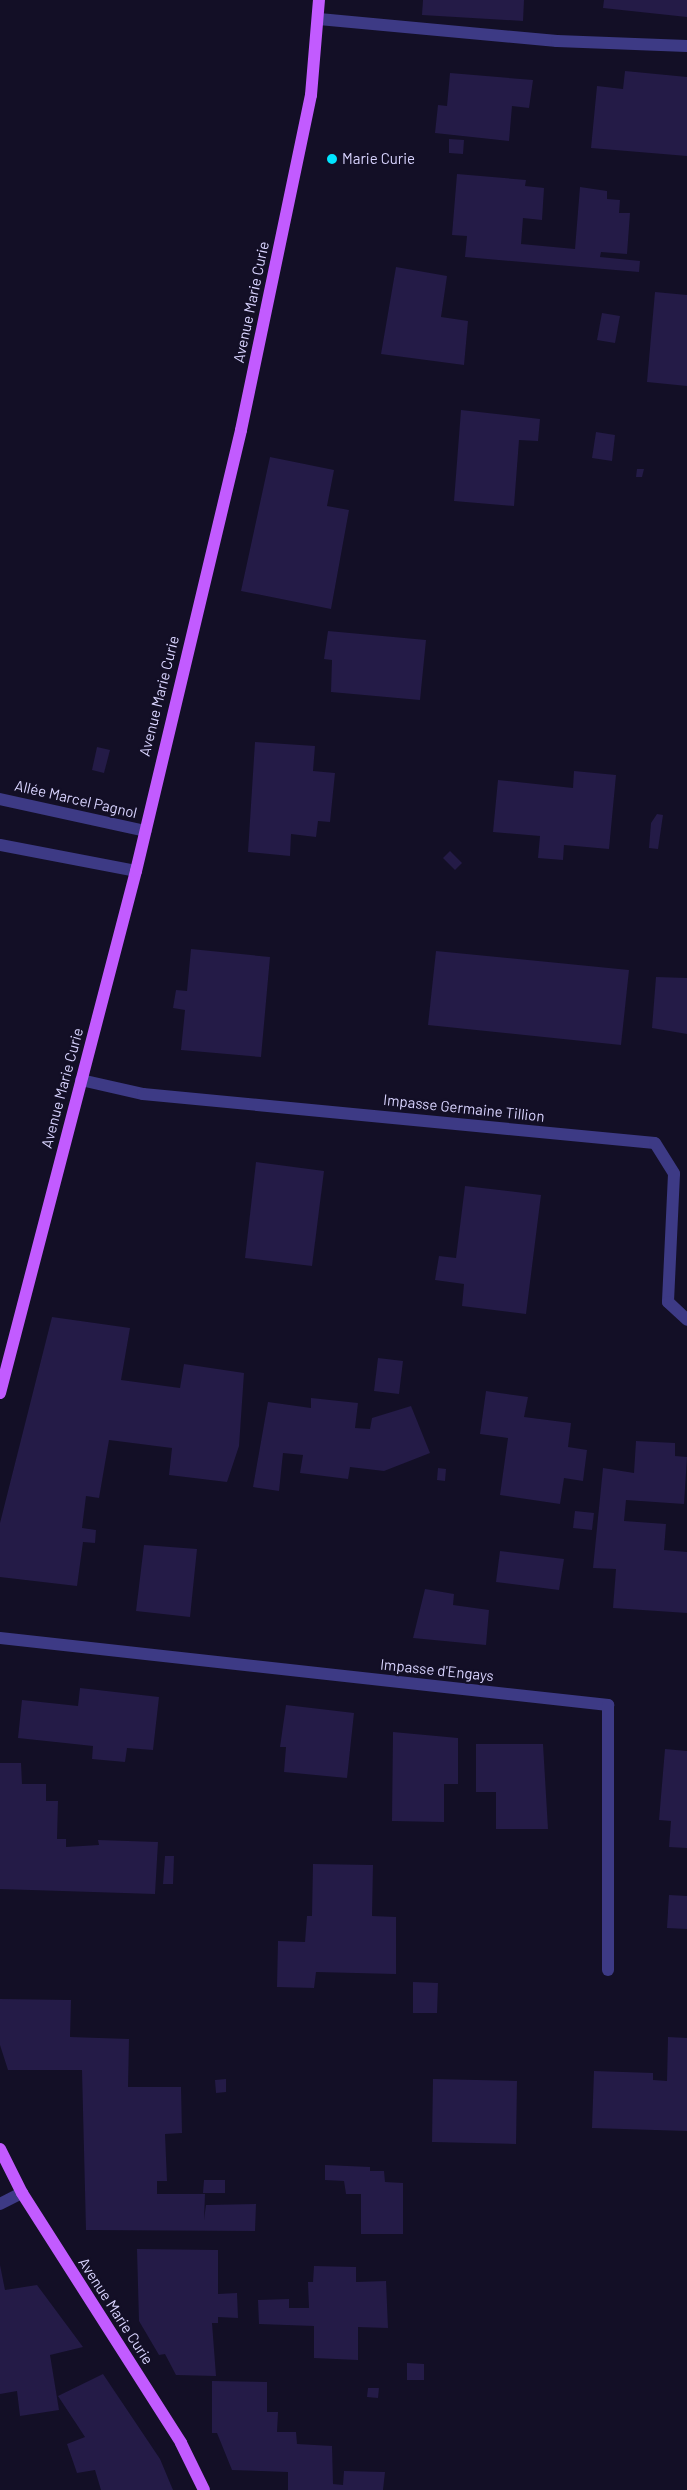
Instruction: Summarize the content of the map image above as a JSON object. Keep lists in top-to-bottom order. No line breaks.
{"streets":{"main road":["Avenue Marie Curie"],"street":["Allée Marcel Pagnol","Impasse Germaine Tillion","Impasse d'Engays"]},"crossings":[["Avenue Marie Curie","Allée Marcel Pagnol"],["Avenue Marie Curie","Impasse Germaine Tillion"]],"places":["Marie Curie"]}
